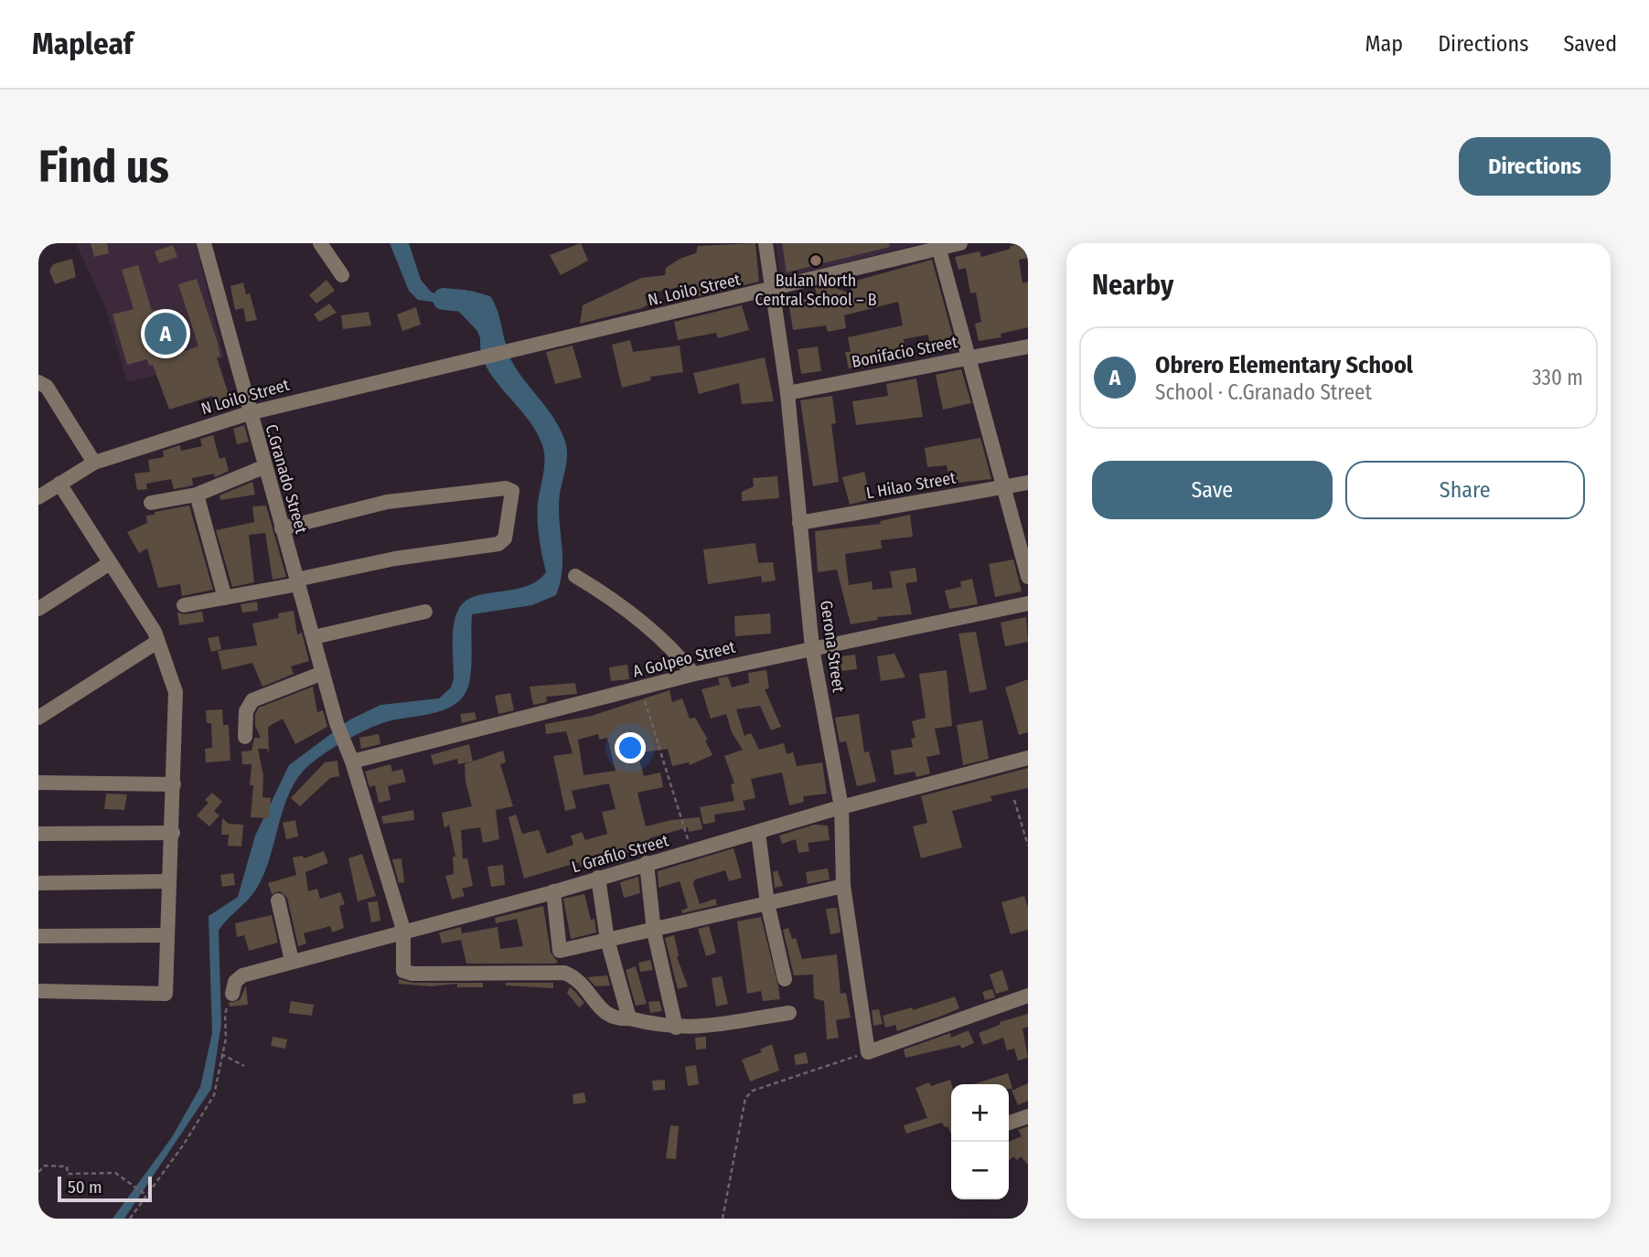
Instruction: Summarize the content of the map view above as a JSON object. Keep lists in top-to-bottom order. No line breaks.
{"streets":{"street":["N. Loilo Street","Bonifacio Street","N Loilo Street","C.Granado Street","L Hilao Street","Gerona Street","A Golpeo Street","L Grafilo Street"]},"crossings":[["N. Loilo Street","N Loilo Street"],["N. Loilo Street","Gerona Street"],["Bonifacio Street","Gerona Street"],["N Loilo Street","C.Granado Street"],["C.Granado Street","A Golpeo Street"],["C.Granado Street","L Grafilo Street"],["L Hilao Street","Gerona Street"],["Gerona Street","A Golpeo Street"],["Gerona Street","L Grafilo Street"]],"places":["Bulan North Central School – B"],"scale_bar":"50 m","page":{"header":"Mapleaf","nav":["Map","Directions","Saved"],"buttons":["Directions",["Save","Share"]],"title":"Find us","heading":"Nearby","pins":"A","list":[{"mark":"A","name":"Obrero Elementary School","note":"School · C.Granado Street","value":"330 m"}],"map_buttons":["+","−"],"scale":"50 m"}}
